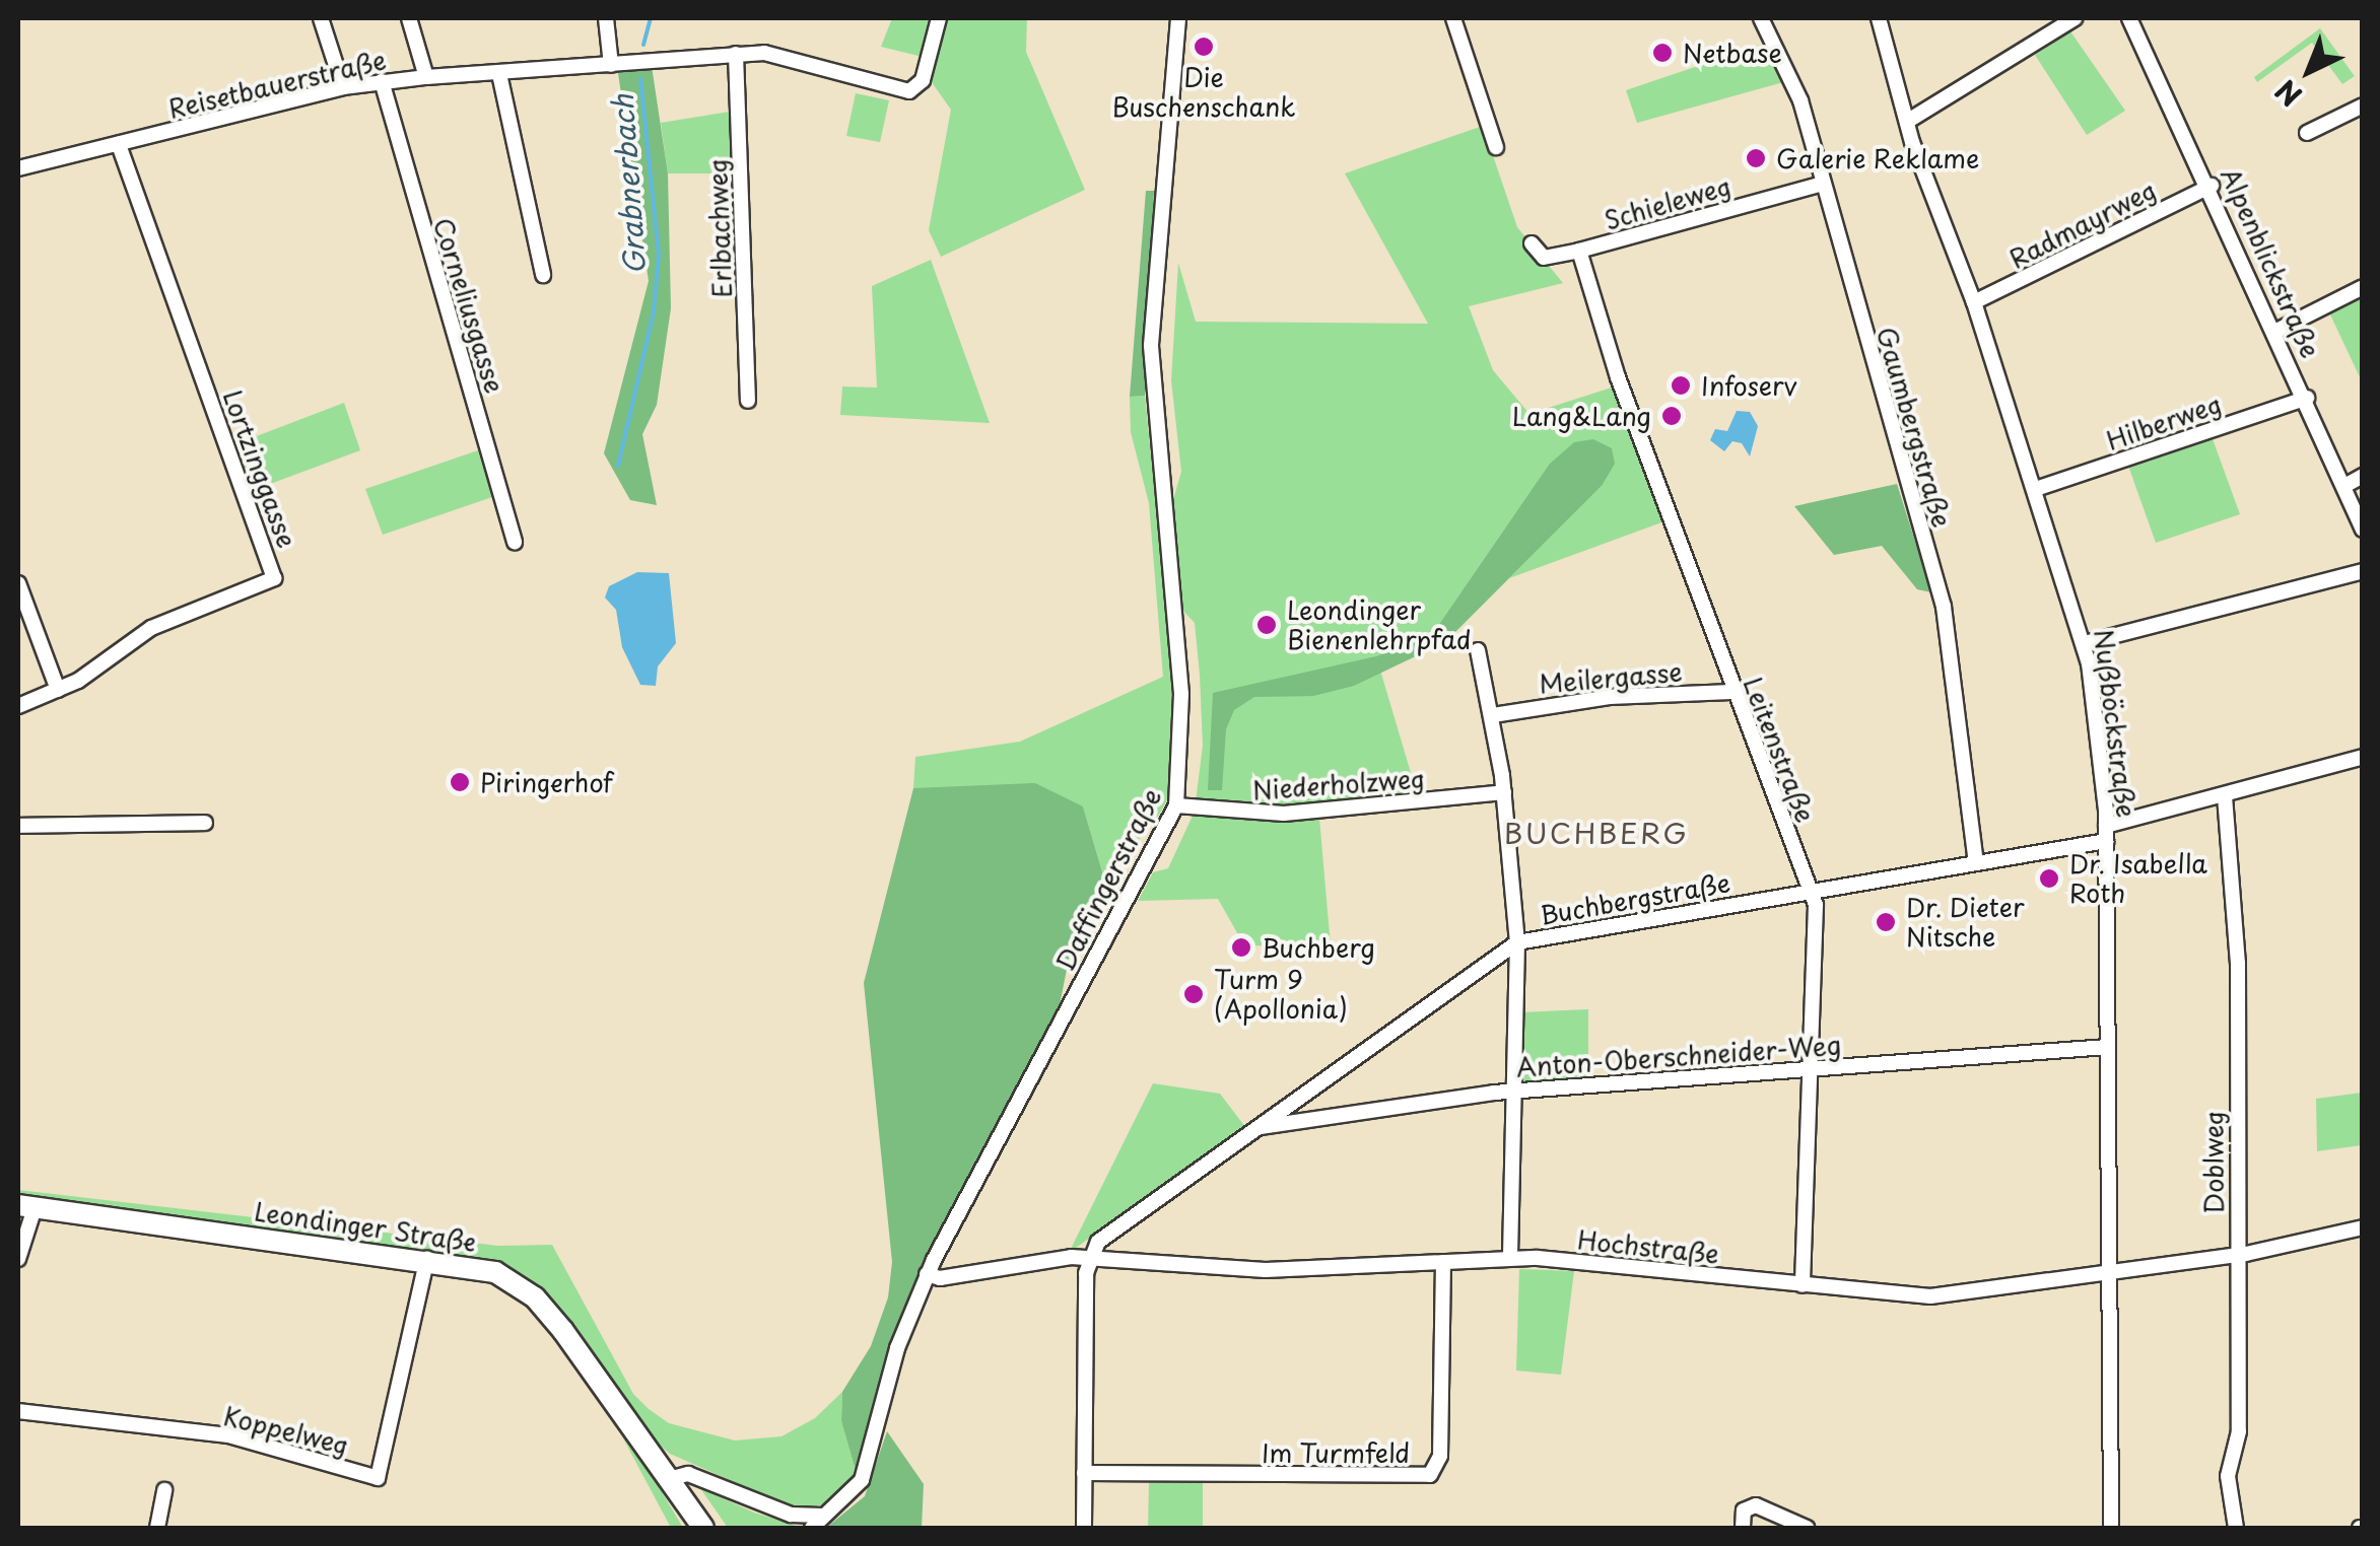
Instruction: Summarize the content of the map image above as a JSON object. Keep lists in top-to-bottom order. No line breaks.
{"streets":{"street":["Reisetbauerstraße","Schieleweg","Radmayrweg","Erlbachweg","Alpenblickstraße","Corneliusgasse","Hilberweg","Gaumbergstraße","Lortzinggasse","Meilergasse","Nußböckstraße","Leitenstraße","Niederholzweg","Daffingerstraße","Buchbergstraße","Anton-Oberschneider-Weg","Doblweg","Leondinger Straße","Hochstraße","Koppelweg","Im Turmfeld"]},"crossings":[["Reisetbauerstraße","Corneliusgasse"],["Reisetbauerstraße","Lortzinggasse"],["Schieleweg","Gaumbergstraße"],["Schieleweg","Leitenstraße"],["Radmayrweg","Alpenblickstraße"],["Radmayrweg","Nußböckstraße"],["Alpenblickstraße","Hilberweg"],["Hilberweg","Nußböckstraße"],["Gaumbergstraße","Buchbergstraße"],["Meilergasse","Leitenstraße"],["Nußböckstraße","Buchbergstraße"],["Nußböckstraße","Anton-Oberschneider-Weg"],["Nußböckstraße","Hochstraße"],["Leitenstraße","Buchbergstraße"],["Leitenstraße","Anton-Oberschneider-Weg"],["Leitenstraße","Hochstraße"],["Niederholzweg","Daffingerstraße"],["Daffingerstraße","Hochstraße"],["Buchbergstraße","Anton-Oberschneider-Weg"],["Buchbergstraße","Doblweg"],["Buchbergstraße","Hochstraße"],["Doblweg","Hochstraße"],["Leondinger Straße","Koppelweg"],["Hochstraße","Im Turmfeld"]],"districts":["BUCHBERG"],"water":["Grabnerbach"],"places":["Die Buschenschank","Netbase","Galerie Reklame","Infoserv","Lang&Lang","Leondinger Bienenlehrpfad","Piringerhof","Dr. Isabella Roth","Dr. Dieter Nitsche","Buchberg","Turm 9 (Apollonia)"],"north":"bottom left"}
